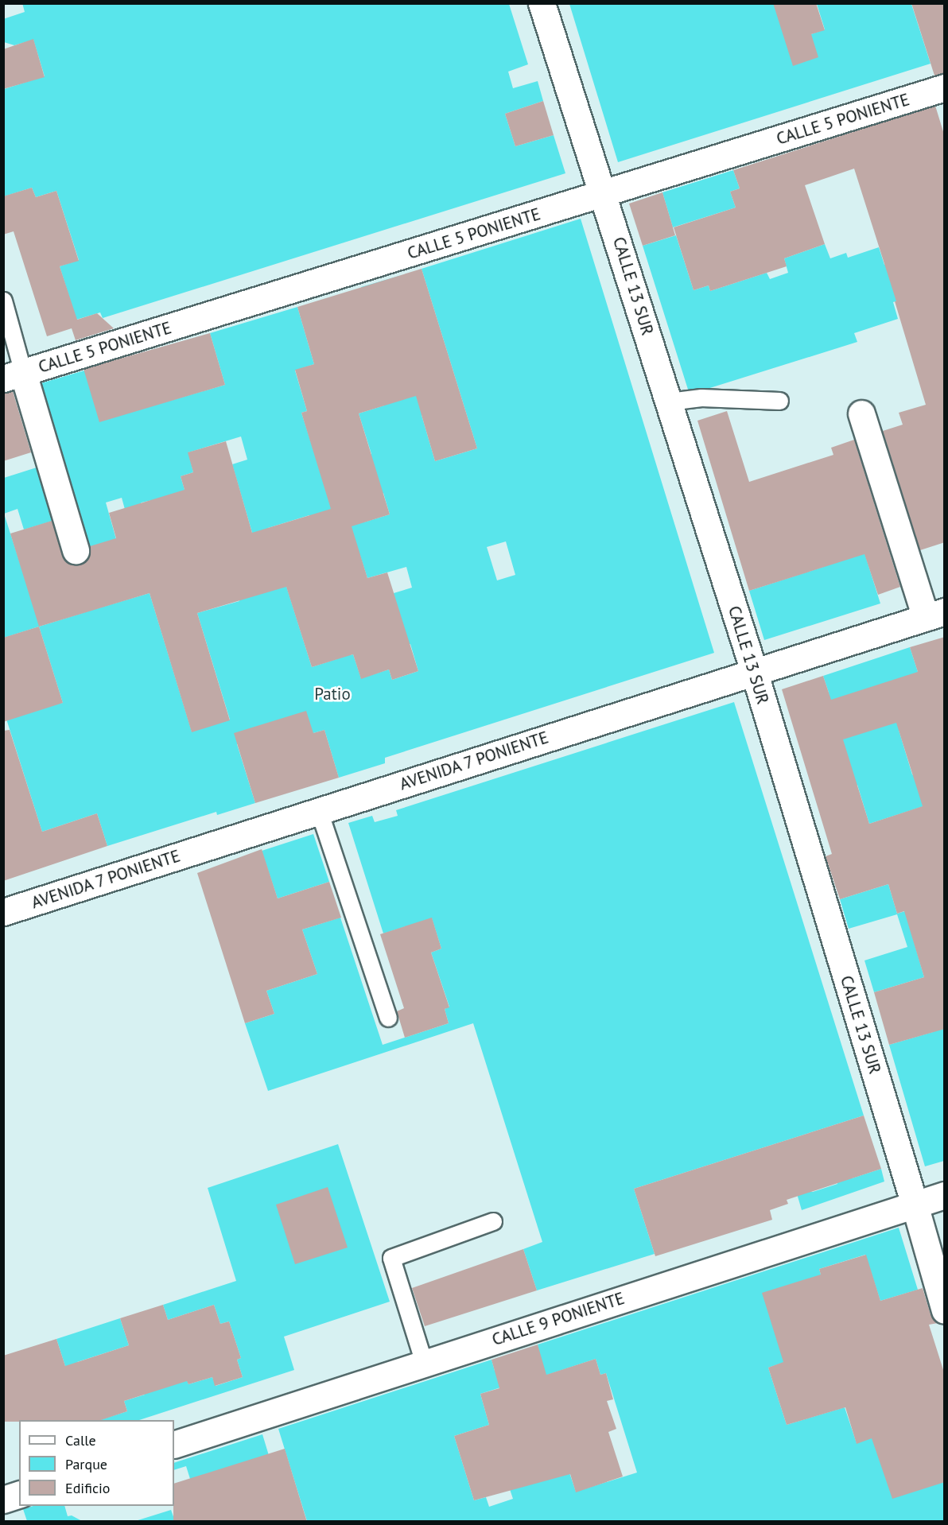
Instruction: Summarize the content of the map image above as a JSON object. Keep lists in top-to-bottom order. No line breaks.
{"streets":{"street":["CALLE 5 PONIENTE","CALLE 13 SUR","AVENIDA 7 PONIENTE","CALLE 9 PONIENTE"]},"crossings":[["CALLE 5 PONIENTE","CALLE 13 SUR"],["CALLE 13 SUR","AVENIDA 7 PONIENTE"],["CALLE 13 SUR","CALLE 9 PONIENTE"]],"parks":["Patio"],"legend":["Calle","Parque","Edificio"]}
